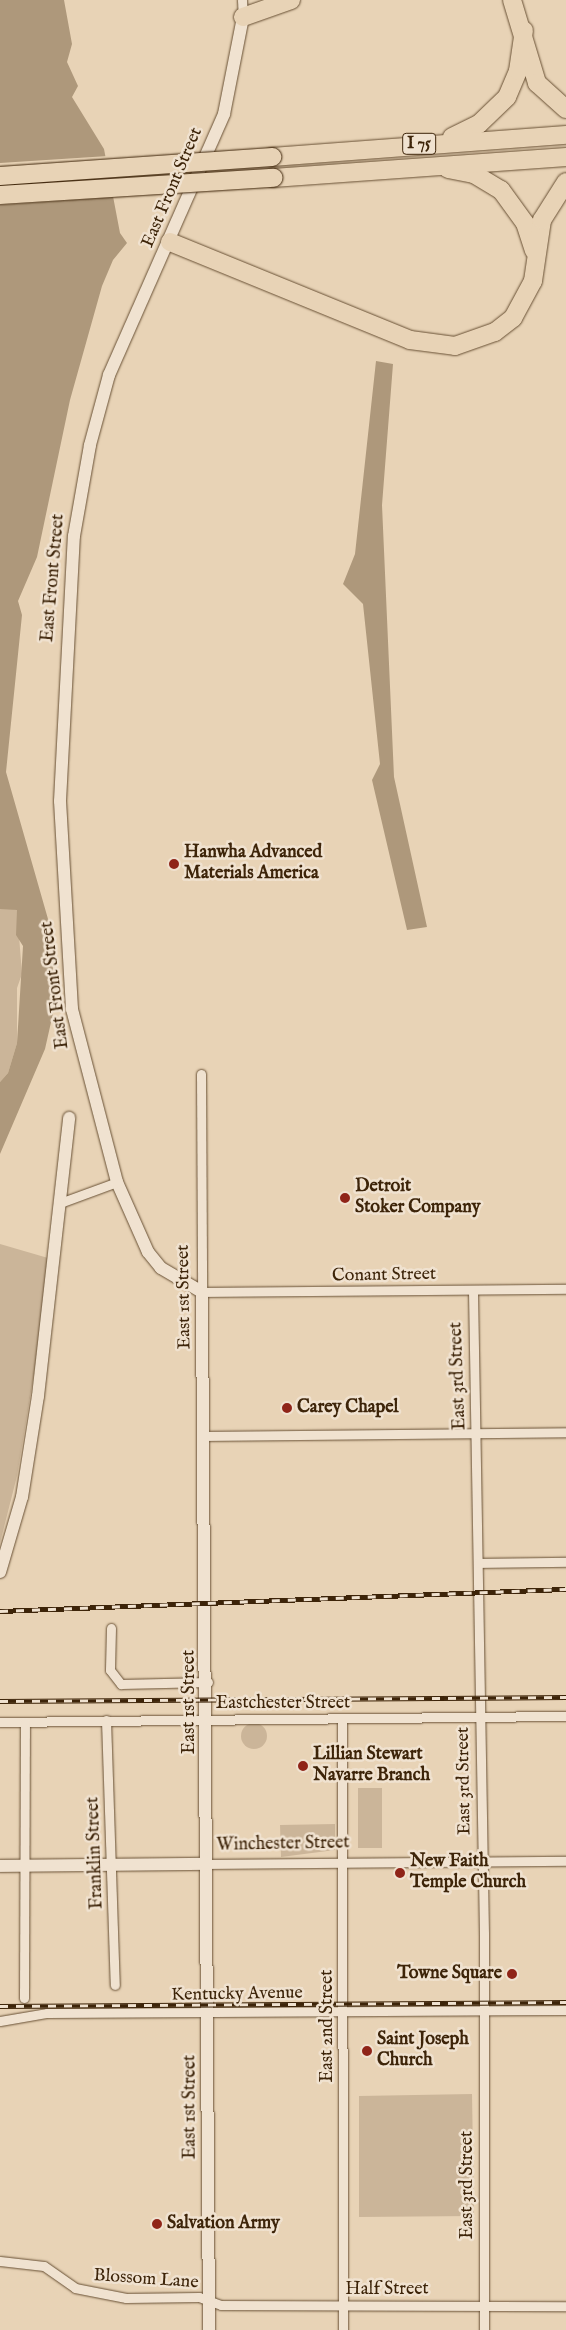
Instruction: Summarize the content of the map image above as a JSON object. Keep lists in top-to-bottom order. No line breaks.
{"streets":{"highway":["I 75"],"street":["East Front Street","Conant Street","East 1st Street","East 3rd Street","Eastchester Street","Winchester Street","Franklin Street","Kentucky Avenue","East 2nd Street","Blossom Lane","Half Street"]},"crossings":[["East Front Street","Conant Street"],["East Front Street","East 1st Street"],["Conant Street","East 1st Street"],["Conant Street","East 3rd Street"],["East 1st Street","Eastchester Street"],["East 1st Street","Winchester Street"],["East 1st Street","Kentucky Avenue"],["East 1st Street","Blossom Lane"],["East 1st Street","Half Street"],["East 3rd Street","Eastchester Street"],["East 3rd Street","Winchester Street"],["East 3rd Street","Kentucky Avenue"],["East 3rd Street","Half Street"],["Eastchester Street","Franklin Street"],["Eastchester Street","East 2nd Street"],["Winchester Street","Franklin Street"],["Winchester Street","East 2nd Street"],["Kentucky Avenue","East 2nd Street"],["East 2nd Street","Half Street"],["Blossom Lane","Half Street"]],"places":["Hanwha Advanced Materials America","Detroit Stoker Company","Carey Chapel","Lillian Stewart Navarre Branch","New Faith Temple Church","Towne Square","Saint Joseph Church","Salvation Army"]}
